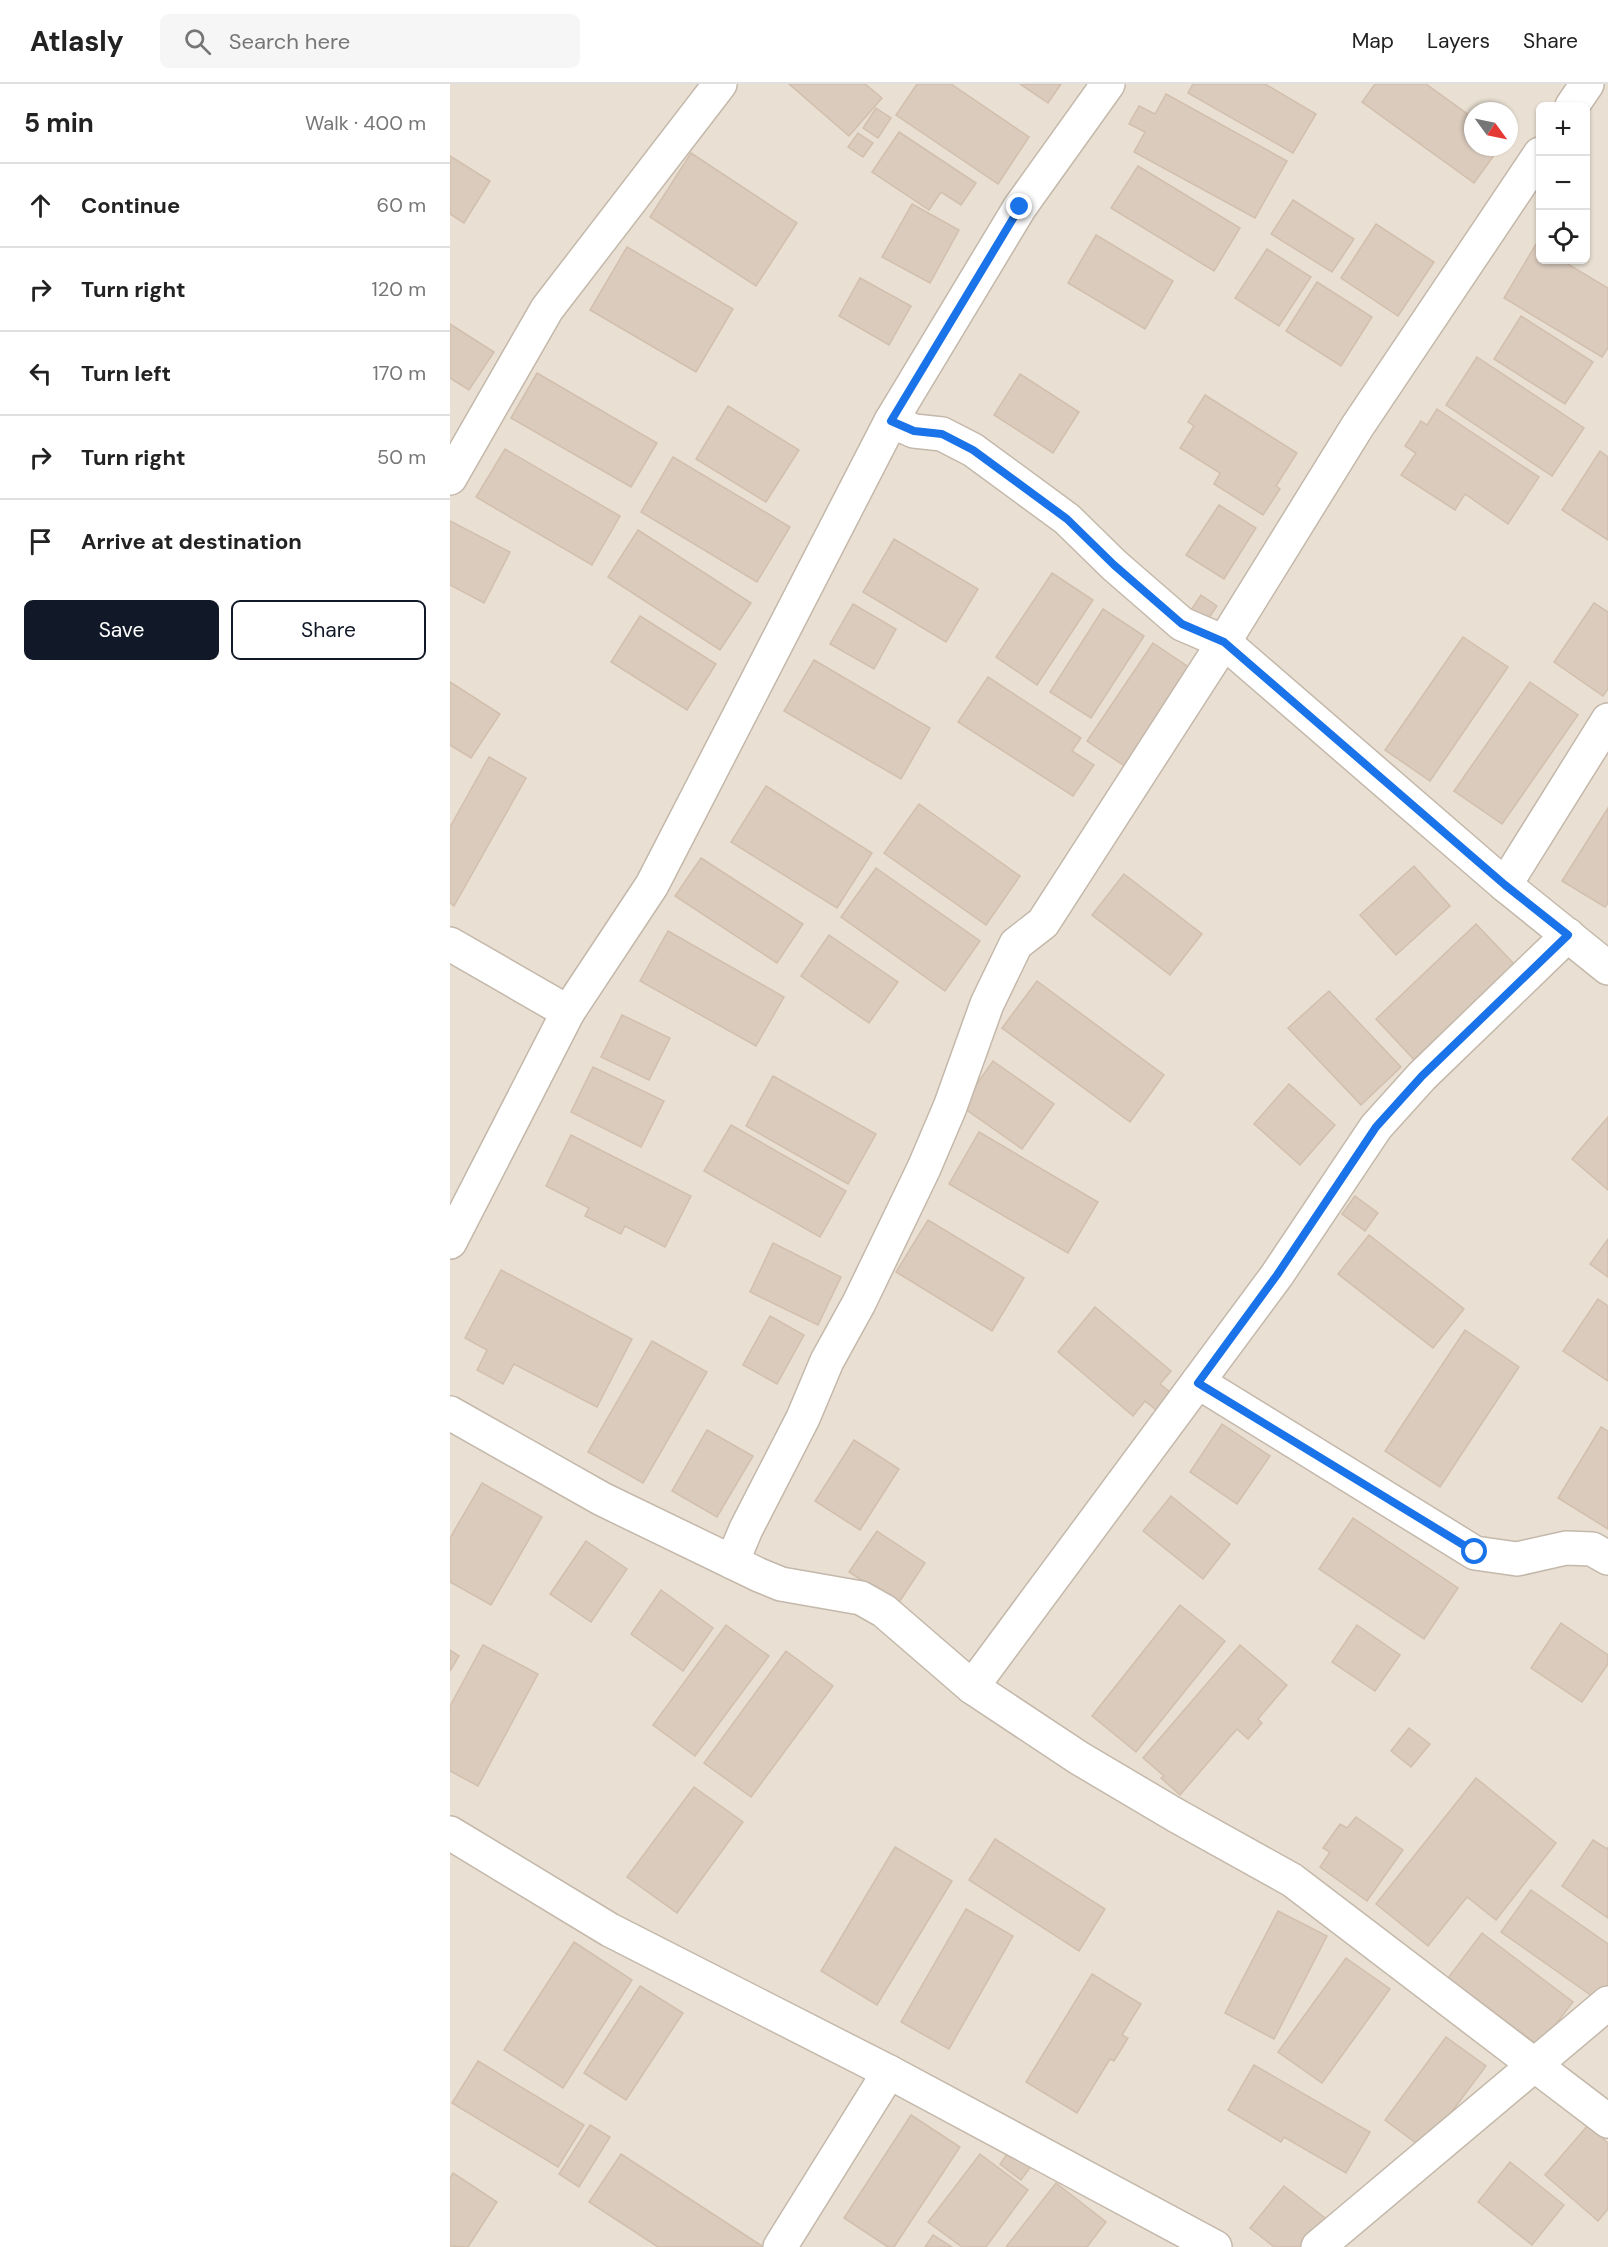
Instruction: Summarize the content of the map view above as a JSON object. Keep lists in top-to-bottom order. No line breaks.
{"north":"bottom right","page":{"header":"Atlasly","search":"Search here","nav":["Map","Layers","Share"],"heading":["5 min","Walk · 400 m"],"map_buttons":["+","−"],"list":[["Continue","60 m"],["Turn right","120 m"],["Turn left","170 m"],["Turn right","50 m"],"Arrive at destination"],"buttons":["Save","Share"]}}
